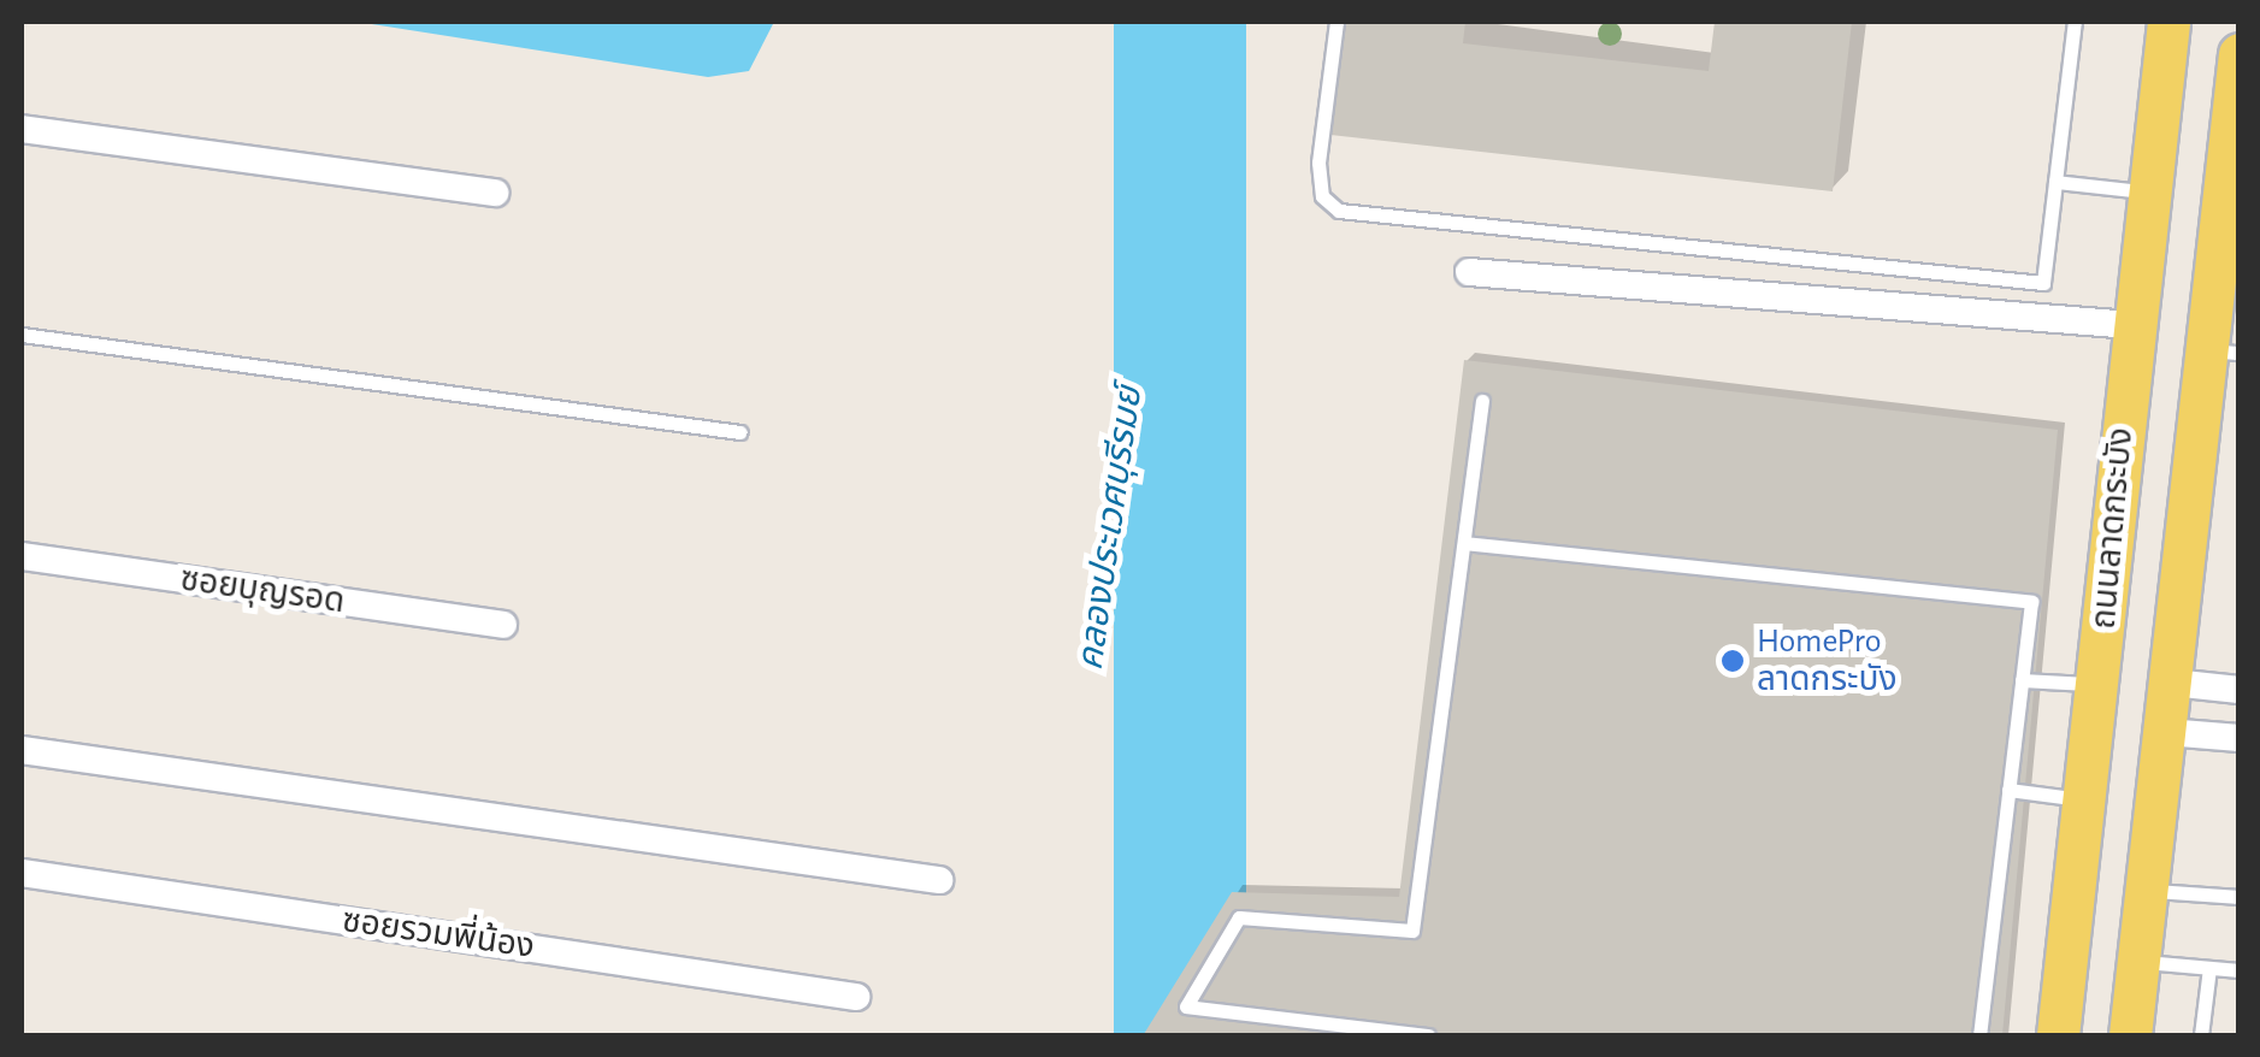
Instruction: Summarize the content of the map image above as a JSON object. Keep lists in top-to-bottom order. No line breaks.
{"streets":{"main road":["ถนนลาดกระบัง"],"street":["ซอยบุญรอด","ซอยรวมพี่น้อง"]},"water":["คลองประเวศบุรีรมย์"],"places":["HomePro ลาดกระบัง"]}
